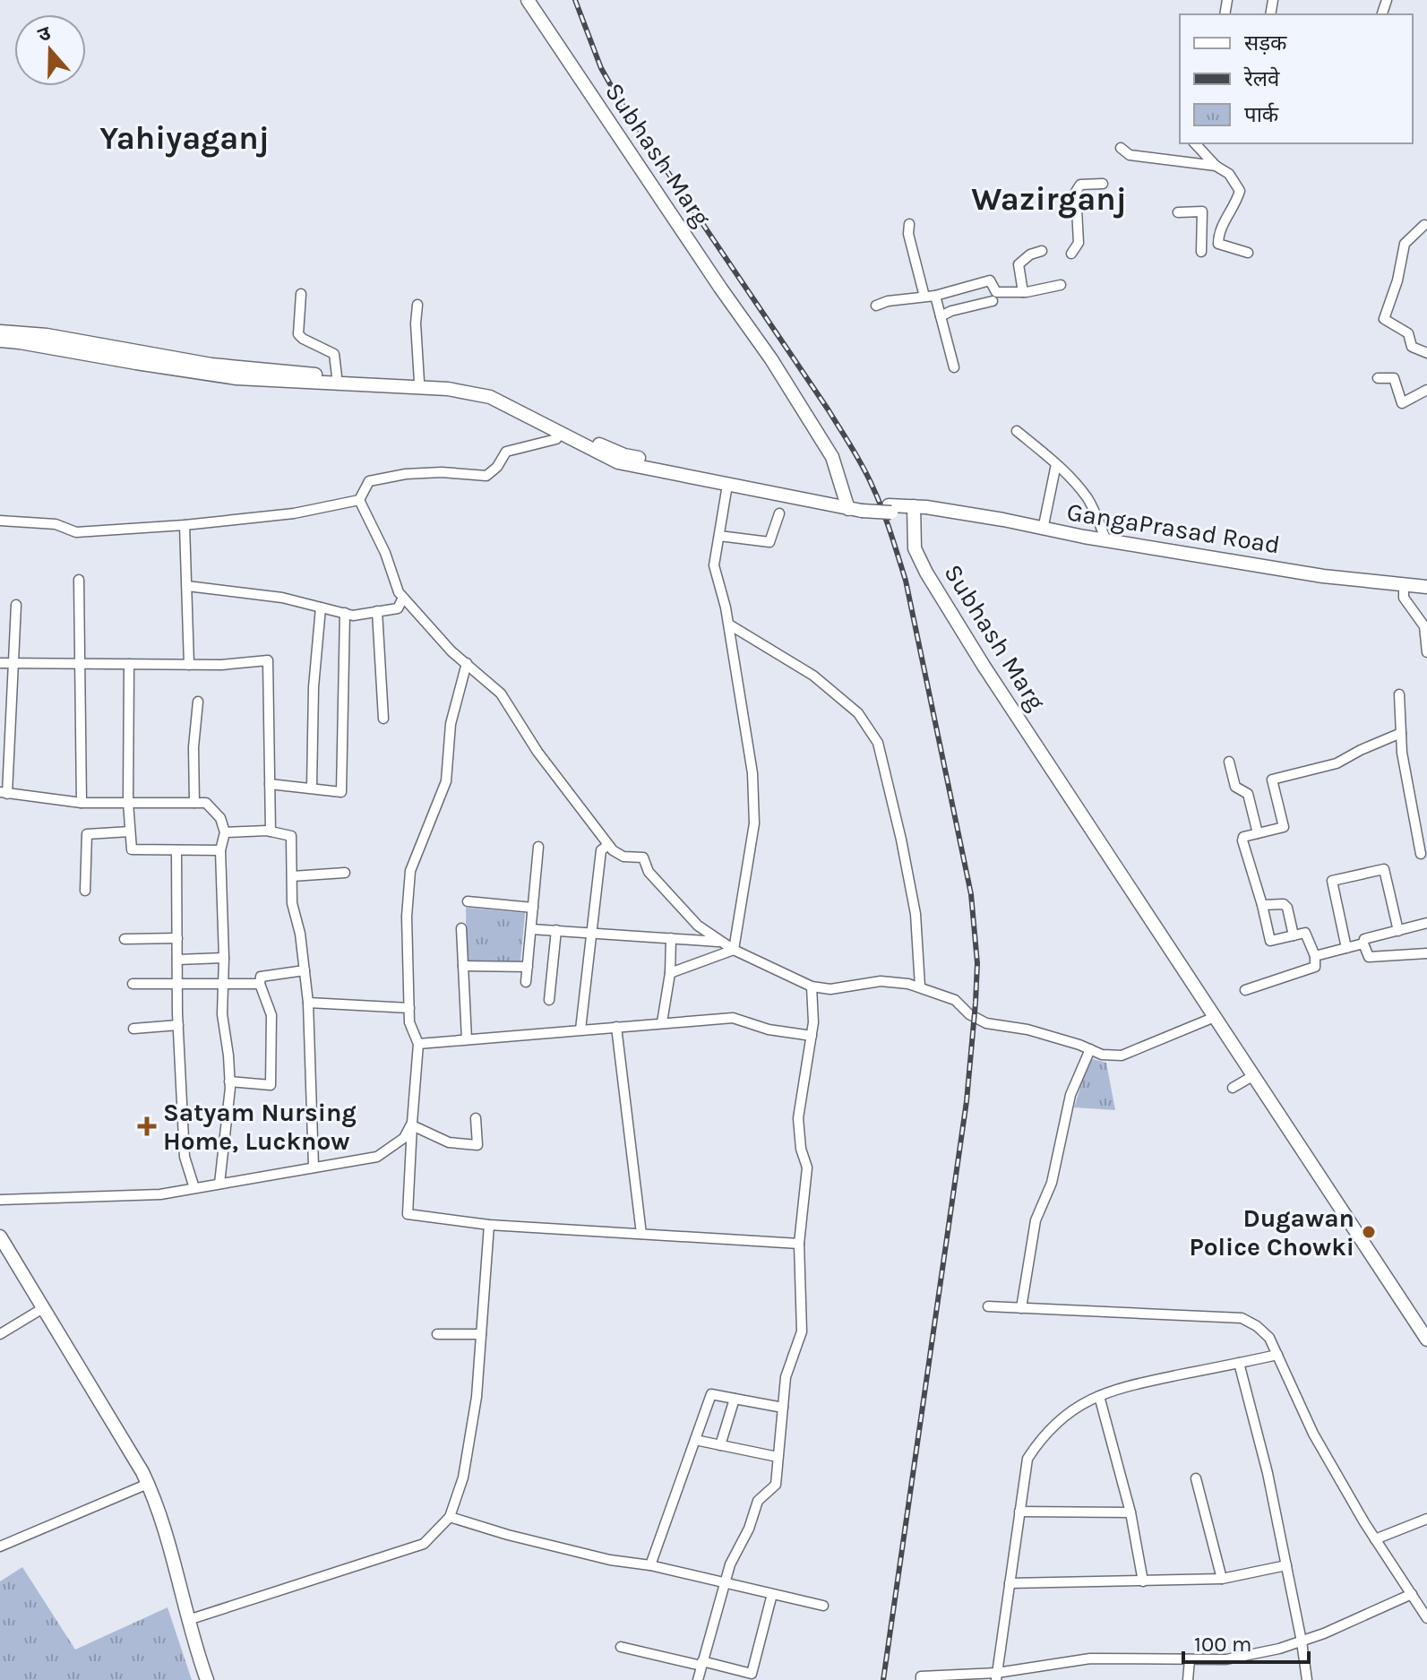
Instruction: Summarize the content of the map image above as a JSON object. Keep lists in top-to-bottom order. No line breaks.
{"streets":{"street":["Subhash Marg","GangaPrasad Road"]},"crossings":[["Subhash Marg","GangaPrasad Road"]],"districts":["Yahiyaganj","Wazirganj"],"places":{"health":["Satyam Nursing Home, Lucknow"],"other":["Dugawan Police Chowki"]},"legend":["सड़क","रेलवे","पार्क"],"scale_bar":"100 m","north":"top"}
